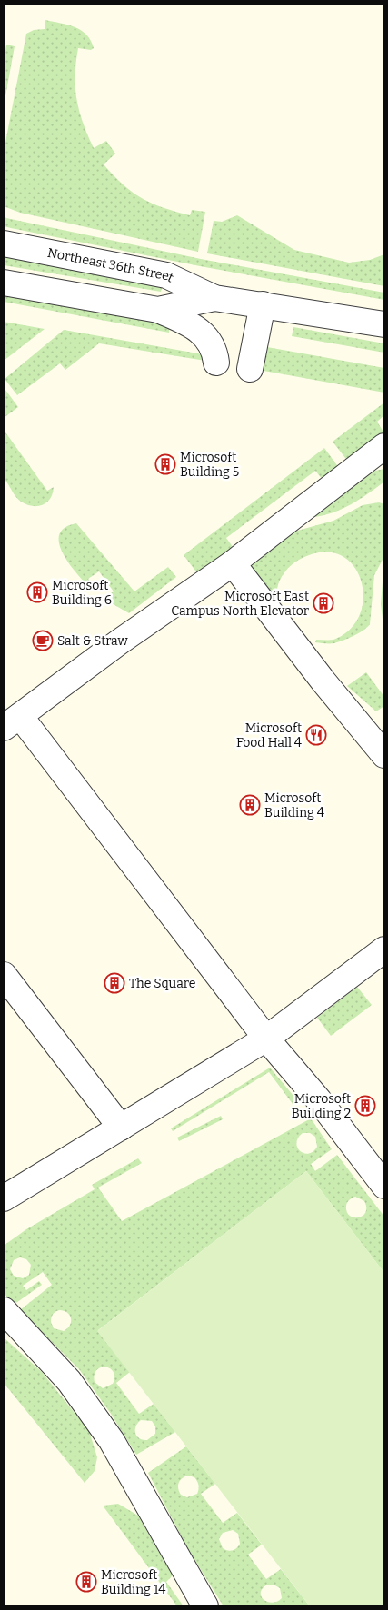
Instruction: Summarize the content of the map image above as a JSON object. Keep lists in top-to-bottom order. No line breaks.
{"streets":{"street":["Northeast 36th Street"]},"places":{"building":["Microsoft Building 5","Microsoft Building 6","Microsoft East Campus North Elevator","Microsoft Building 4","The Square","Microsoft Building 2","Microsoft Building 14"],"cafe":["Salt & Straw"],"restaurant":["Microsoft Food Hall 4"]}}
